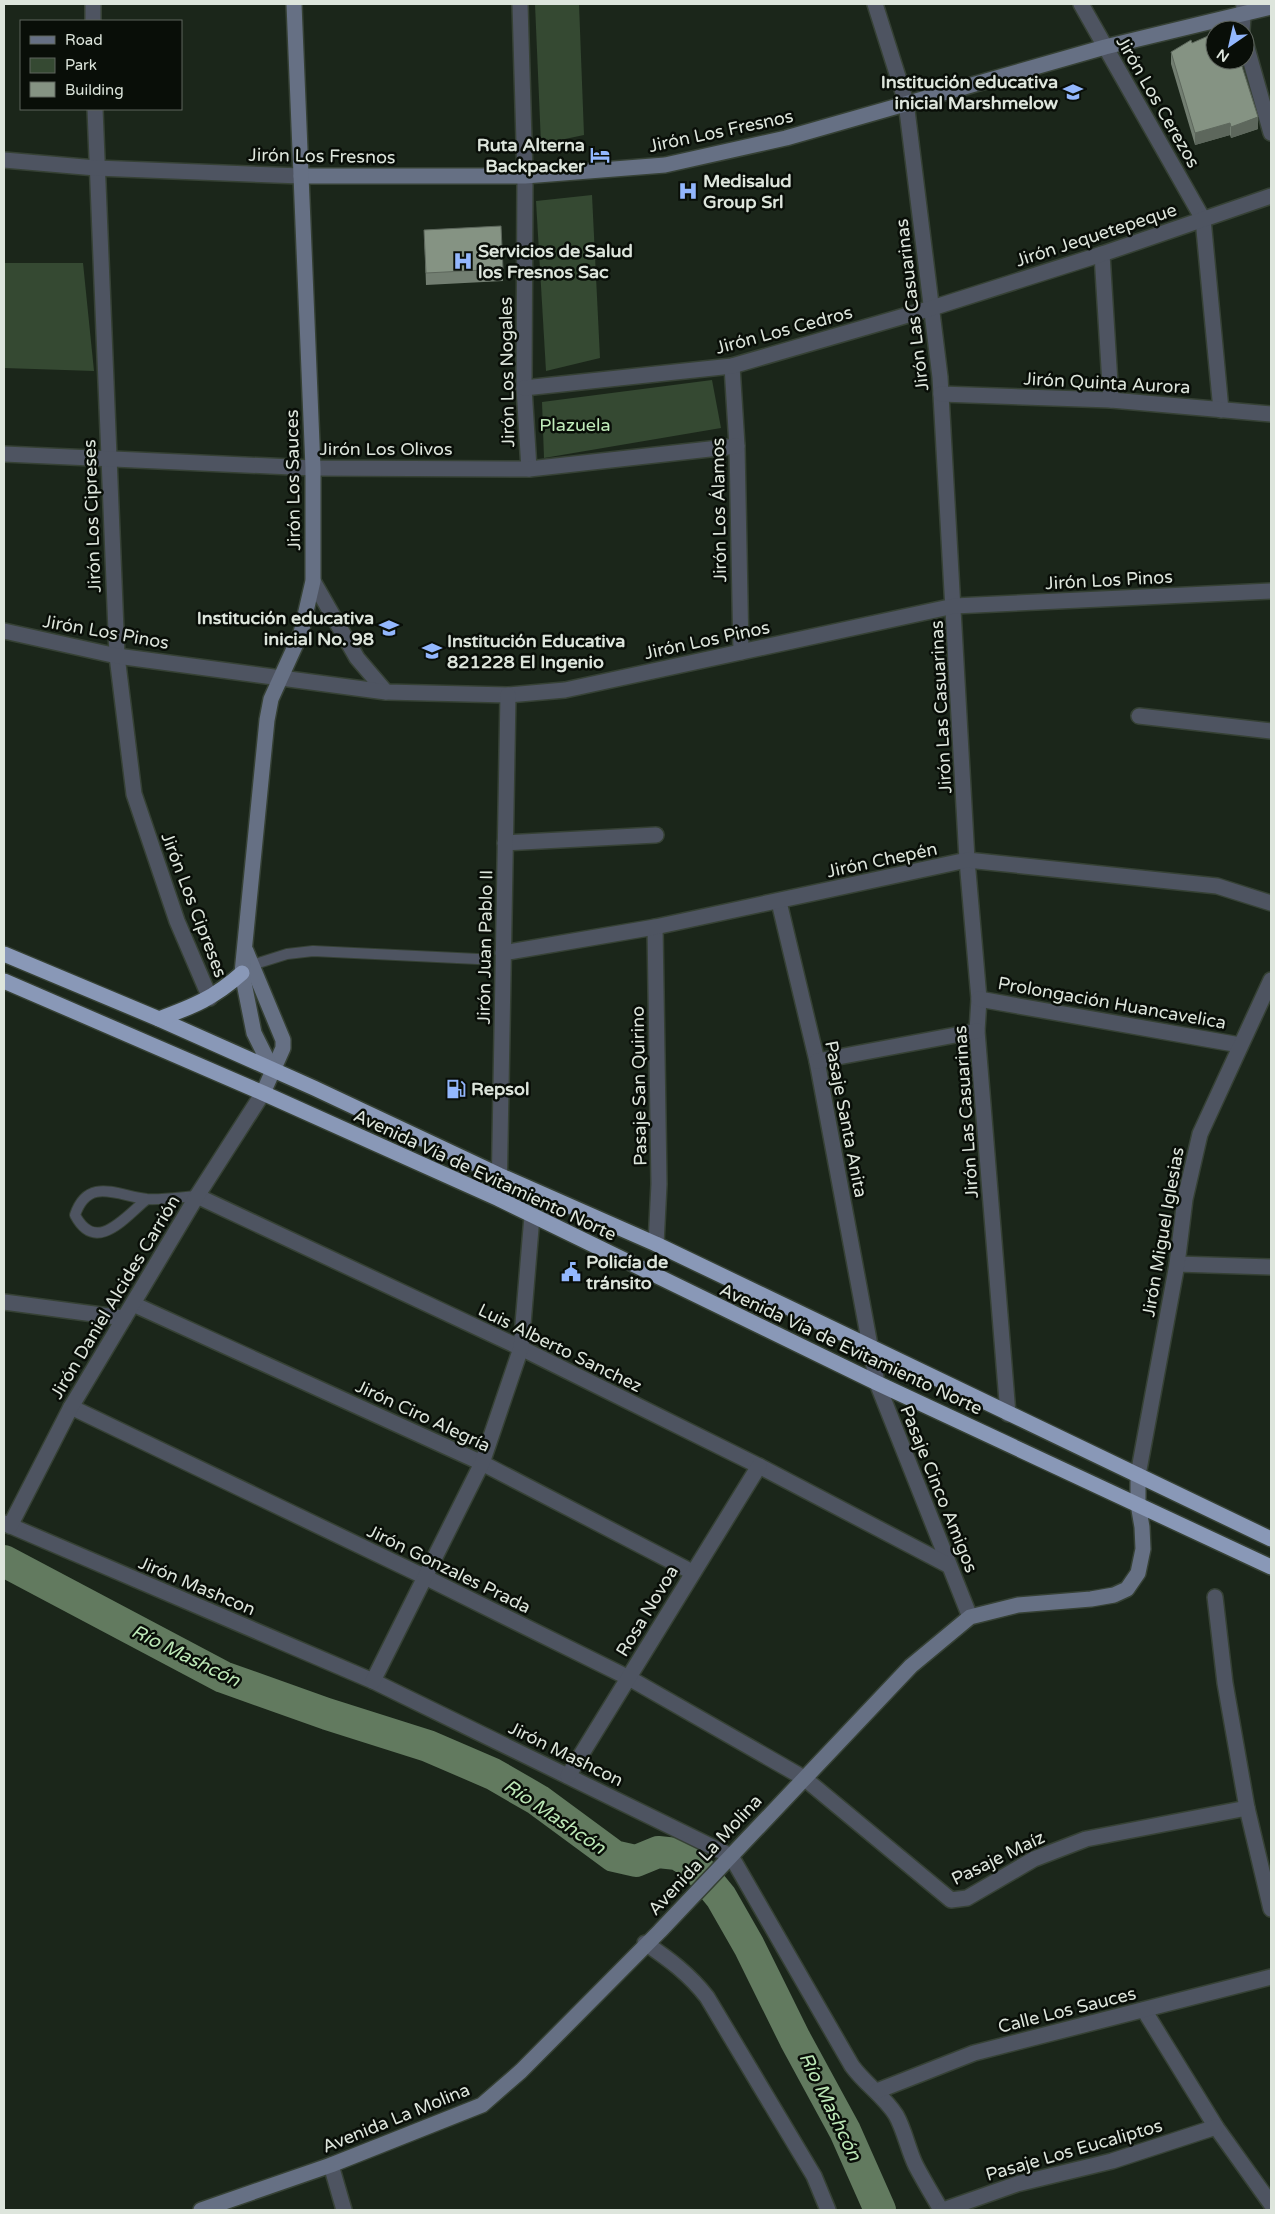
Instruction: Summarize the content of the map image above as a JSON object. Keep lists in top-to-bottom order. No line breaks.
{"streets":{"highway":["Avenida Vía de Evitamiento Norte"],"street":["Jirón Los Cerezos","Jirón Los Fresnos","Jirón Jequetepeque","Jirón Las Casuarinas","Jirón Los Cedros","Jirón Los Nogales","Jirón Quinta Aurora","Jirón Los Olivos","Jirón Los Sauces","Jirón Los Álamos","Jirón Los Cipreses","Jirón Los Pinos","Jirón Chepén","Jirón Juan Pablo II","Prolongación Huancavelica","Pasaje San Quirino","Pasaje Santa Anita","Jirón Miguel Iglesias","Jirón Daniel Alcides Carrión","Luis Alberto Sanchez","Jirón Ciro Alegría","Pasaje Cinco Amigos","Jirón Gonzales Prada","Jirón Mashcon","Rosa Novoa","Avenida La Molina","Pasaje Maíz","Calle Los Sauces","Pasaje Los Eucaliptos"]},"crossings":[["Jirón Los Cerezos","Jirón Los Fresnos"],["Jirón Los Cerezos","Jirón Jequetepeque"],["Jirón Los Fresnos","Jirón Las Casuarinas"],["Jirón Los Fresnos","Jirón Los Nogales"],["Jirón Los Fresnos","Jirón Los Sauces"],["Jirón Los Fresnos","Jirón Los Cipreses"],["Jirón Jequetepeque","Jirón Las Casuarinas"],["Jirón Jequetepeque","Jirón Los Cedros"],["Jirón Las Casuarinas","Jirón Los Cedros"],["Jirón Las Casuarinas","Jirón Quinta Aurora"],["Jirón Las Casuarinas","Jirón Los Pinos"],["Jirón Las Casuarinas","Jirón Chepén"],["Jirón Las Casuarinas","Prolongación Huancavelica"],["Jirón Las Casuarinas","Avenida Vía de Evitamiento Norte"],["Jirón Los Cedros","Jirón Los Nogales"],["Jirón Los Cedros","Jirón Los Álamos"],["Jirón Los Nogales","Jirón Los Olivos"],["Jirón Los Olivos","Jirón Los Sauces"],["Jirón Los Olivos","Jirón Los Álamos"],["Jirón Los Olivos","Jirón Los Cipreses"],["Jirón Los Sauces","Jirón Los Pinos"],["Jirón Los Sauces","Avenida Vía de Evitamiento Norte"],["Jirón Los Álamos","Jirón Los Pinos"],["Jirón Los Cipreses","Jirón Los Pinos"],["Jirón Los Pinos","Jirón Juan Pablo II"],["Jirón Chepén","Jirón Juan Pablo II"],["Jirón Chepén","Pasaje San Quirino"],["Jirón Chepén","Pasaje Santa Anita"],["Jirón Juan Pablo II","Avenida Vía de Evitamiento Norte"],["Prolongación Huancavelica","Jirón Miguel Iglesias"],["Pasaje San Quirino","Avenida Vía de Evitamiento Norte"],["Pasaje Santa Anita","Avenida Vía de Evitamiento Norte"],["Pasaje Santa Anita","Pasaje Cinco Amigos"],["Avenida Vía de Evitamiento Norte","Jirón Miguel Iglesias"],["Avenida Vía de Evitamiento Norte","Jirón Daniel Alcides Carrión"],["Avenida Vía de Evitamiento Norte","Pasaje Cinco Amigos"],["Avenida Vía de Evitamiento Norte","Avenida La Molina"],["Jirón Miguel Iglesias","Avenida La Molina"],["Jirón Daniel Alcides Carrión","Luis Alberto Sanchez"],["Jirón Daniel Alcides Carrión","Jirón Ciro Alegría"],["Jirón Daniel Alcides Carrión","Jirón Gonzales Prada"],["Jirón Daniel Alcides Carrión","Jirón Mashcon"],["Luis Alberto Sanchez","Pasaje Cinco Amigos"],["Luis Alberto Sanchez","Rosa Novoa"],["Jirón Ciro Alegría","Rosa Novoa"],["Pasaje Cinco Amigos","Avenida La Molina"],["Jirón Gonzales Prada","Rosa Novoa"],["Jirón Gonzales Prada","Avenida La Molina"],["Jirón Gonzales Prada","Pasaje Maíz"],["Jirón Mashcon","Rosa Novoa"],["Jirón Mashcon","Avenida La Molina"],["Avenida La Molina","Pasaje Maíz"]],"water":["Río Mashcón"],"parks":["Plazuela"],"places":{"school or university":["Institución educativa inicial Marshmelow","Institución educativa inicial No. 98","Institución Educativa 821228 El Ingenio"],"hotel":["Ruta Alterna Backpacker"],"hospital":["Medisalud Group Srl","Servicios de Salud los Fresnos Sac"],"fuel station":["Repsol"],"public building":["Policía de tránsito"]},"legend":["Road","Park","Building"],"north":"bottom left"}
